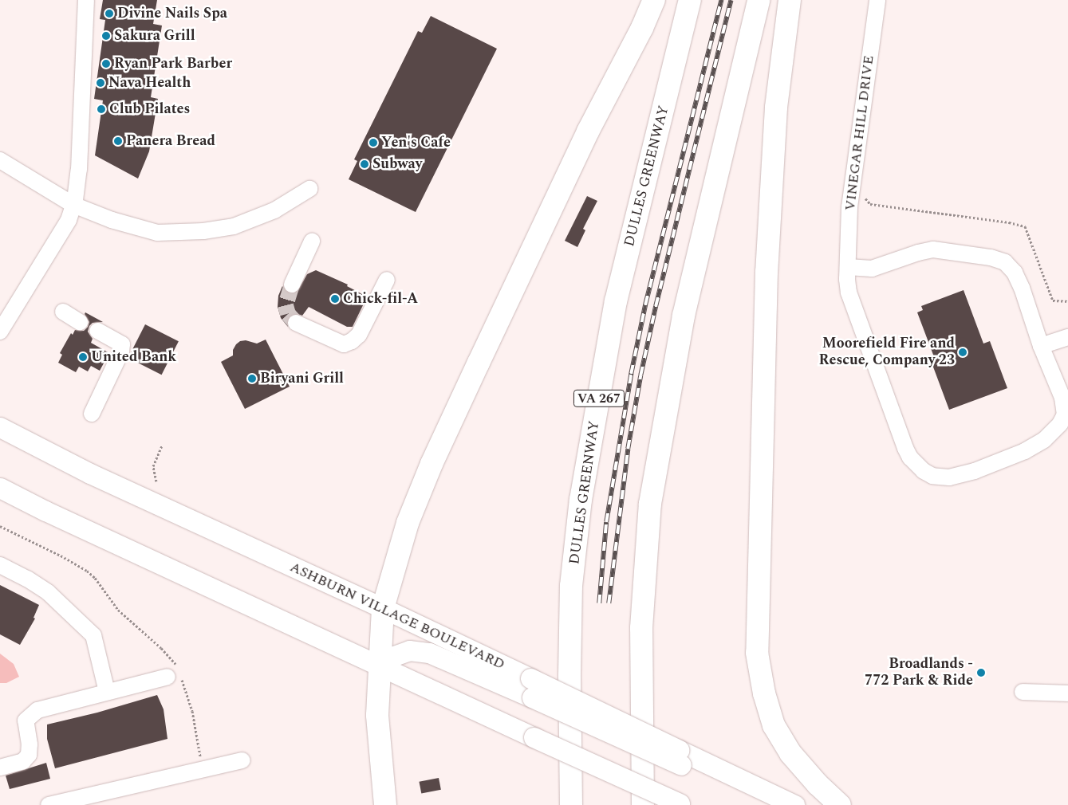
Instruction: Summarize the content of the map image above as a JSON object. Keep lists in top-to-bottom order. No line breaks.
{"streets":{"highway":["DULLES GREENWAY","VA 267"],"main road":["ASHBURN VILLAGE BOULEVARD"],"street":["VINEGAR HILL DRIVE"]},"places":["Divine Nails Spa","Sakura Grill","Ryan Park Barber","Nava Health","Club Pilates","Panera Bread","Yen's Cafe","Subway","Chick-fil-A","Moorefield Fire and Rescue, Company 23","United Bank","Biryani Grill","Broadlands - 772 Park & Ride"]}
